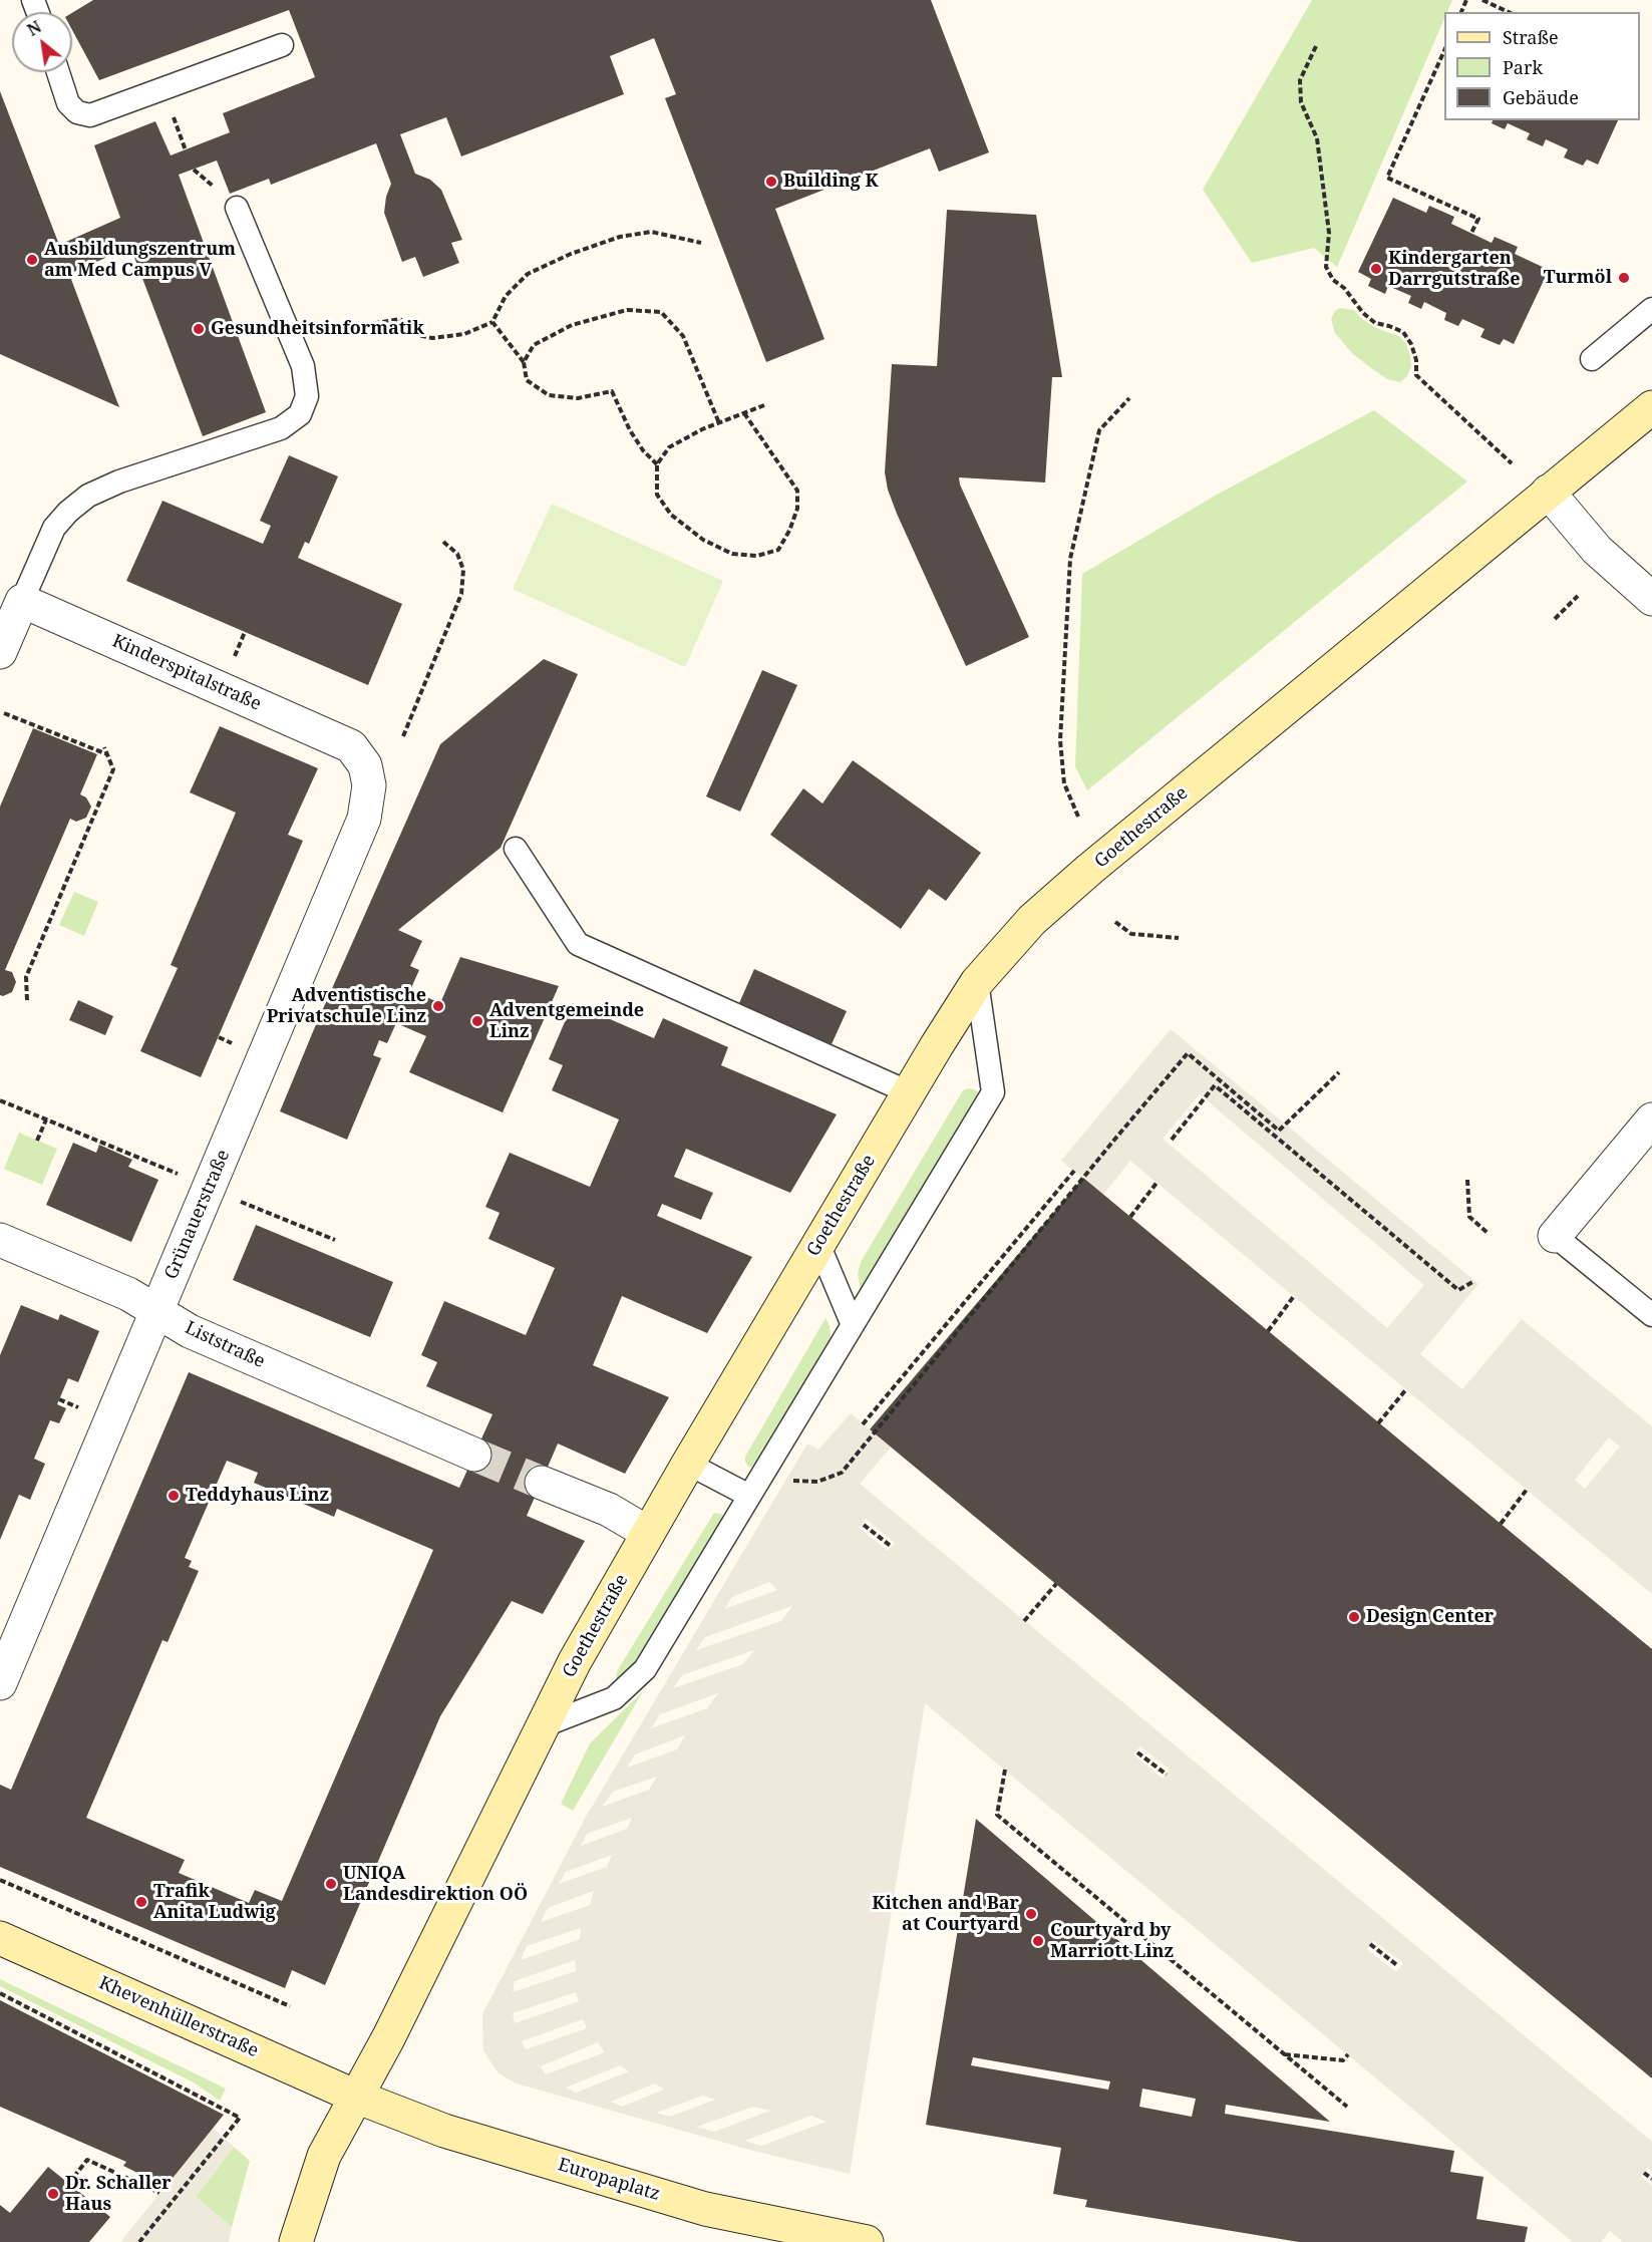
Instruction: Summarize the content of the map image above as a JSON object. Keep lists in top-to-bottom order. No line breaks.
{"streets":{"main road":["Goethestraße","Khevenhüllerstraße","Europaplatz"],"street":["Kinderspitalstraße","Grünauerstraße","Liststraße"]},"crossings":[["Kinderspitalstraße","Grünauerstraße"],["Goethestraße","Khevenhüllerstraße"],["Goethestraße","Europaplatz"],["Grünauerstraße","Liststraße"],["Khevenhüllerstraße","Europaplatz"]],"places":["Building K","Ausbildungszentrum am Med Campus V","Kindergarten Darrgutstraße","Turmöl","Gesundheitsinformatik","Adventistische Privatschule Linz","Adventgemeinde Linz","Teddyhaus Linz","Design Center","UNIQA Landesdirektion OÖ","Trafik Anita Ludwig","Kitchen and Bar at Courtyard","Courtyard by Marriott Linz","Dr. Schaller Haus"],"legend":["Straße","Park","Gebäude"],"north":"top left"}
